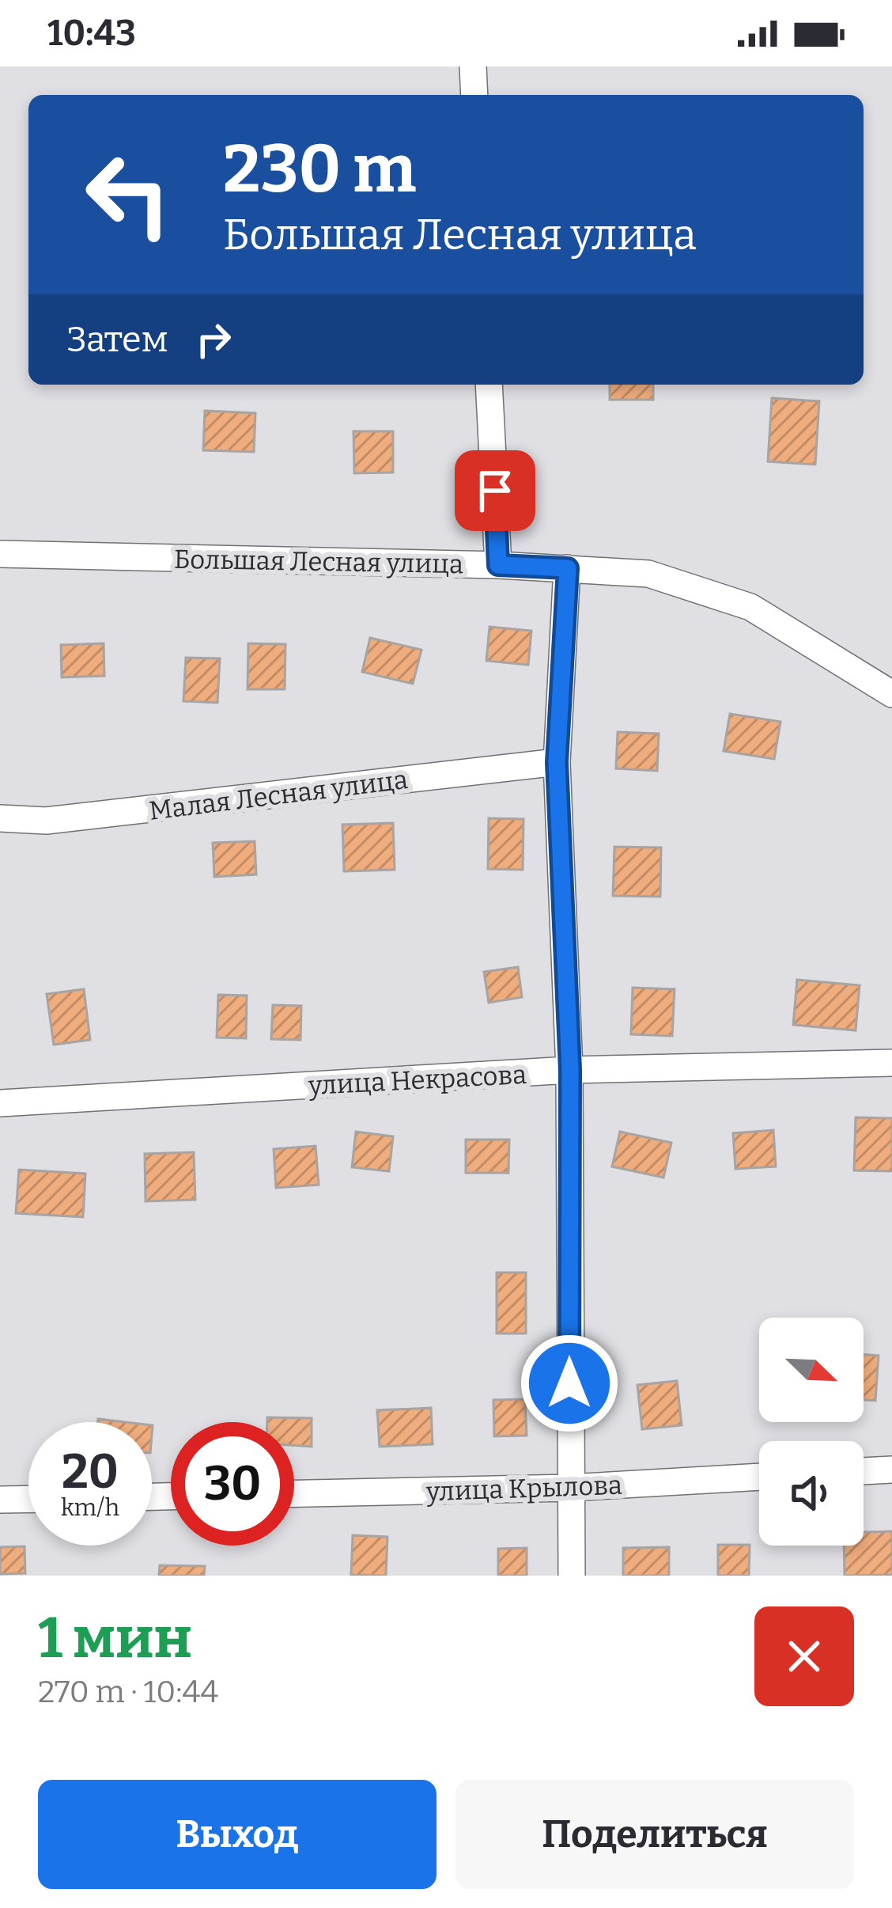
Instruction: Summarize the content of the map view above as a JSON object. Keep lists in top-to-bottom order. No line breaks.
{"streets":{"street":["Большая Лесная улица","Малая Лесная улица","улица Некрасова","улица Крылова"]},"north":"bottom right","page":{"status":"10:43","turn":["230 m","Большая Лесная улица"],"then":"Затем","speed":"20 km/h","limit":"30","heading":["1 мин","270 m · 10:44"],"buttons":["Выход","Поделиться"]}}
